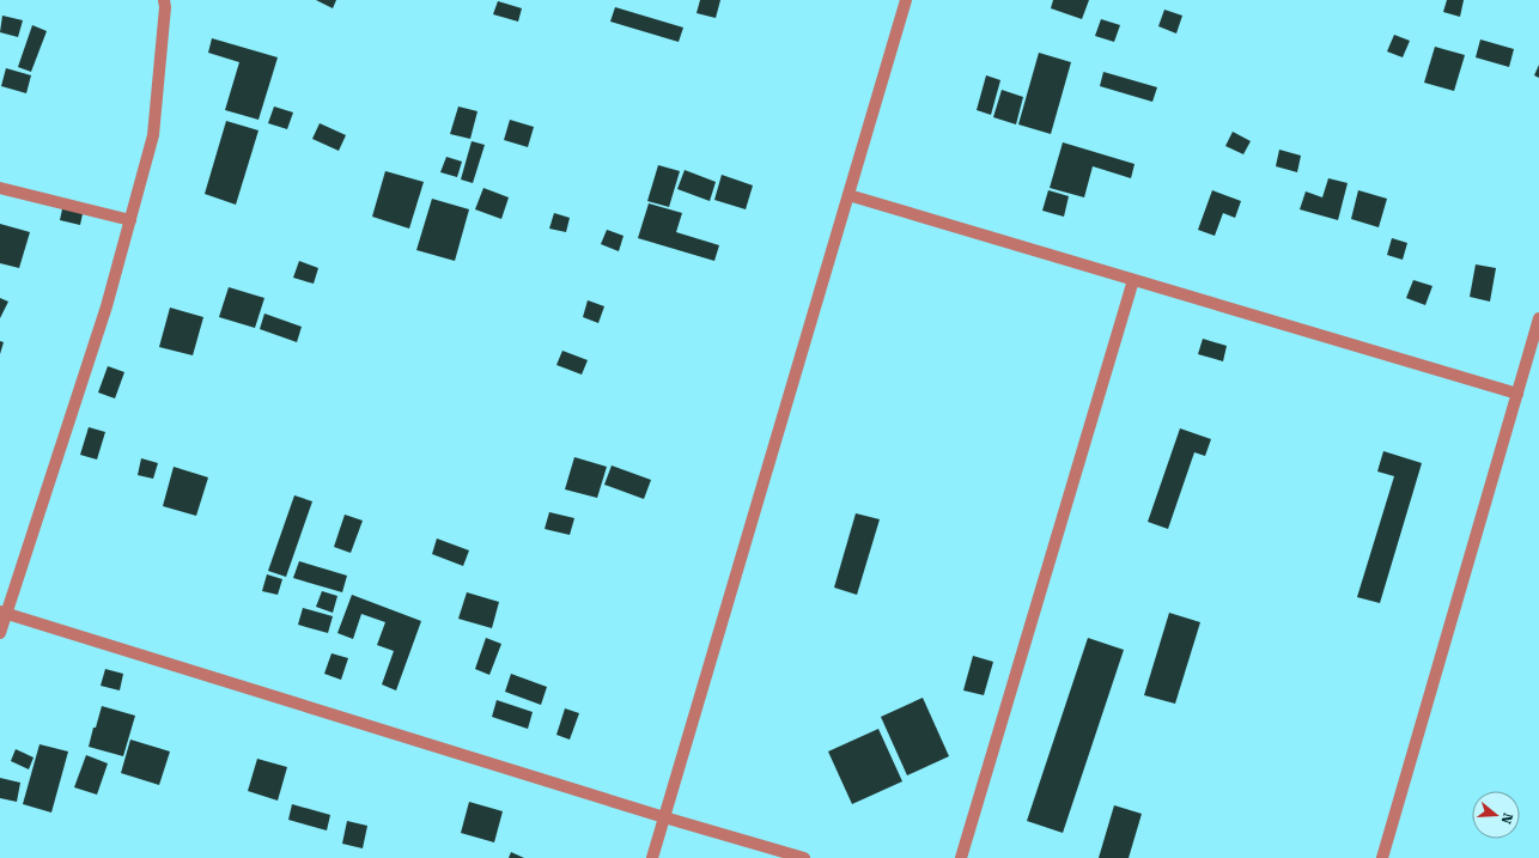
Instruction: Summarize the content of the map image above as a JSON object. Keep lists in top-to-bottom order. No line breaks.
{"north":"right"}
